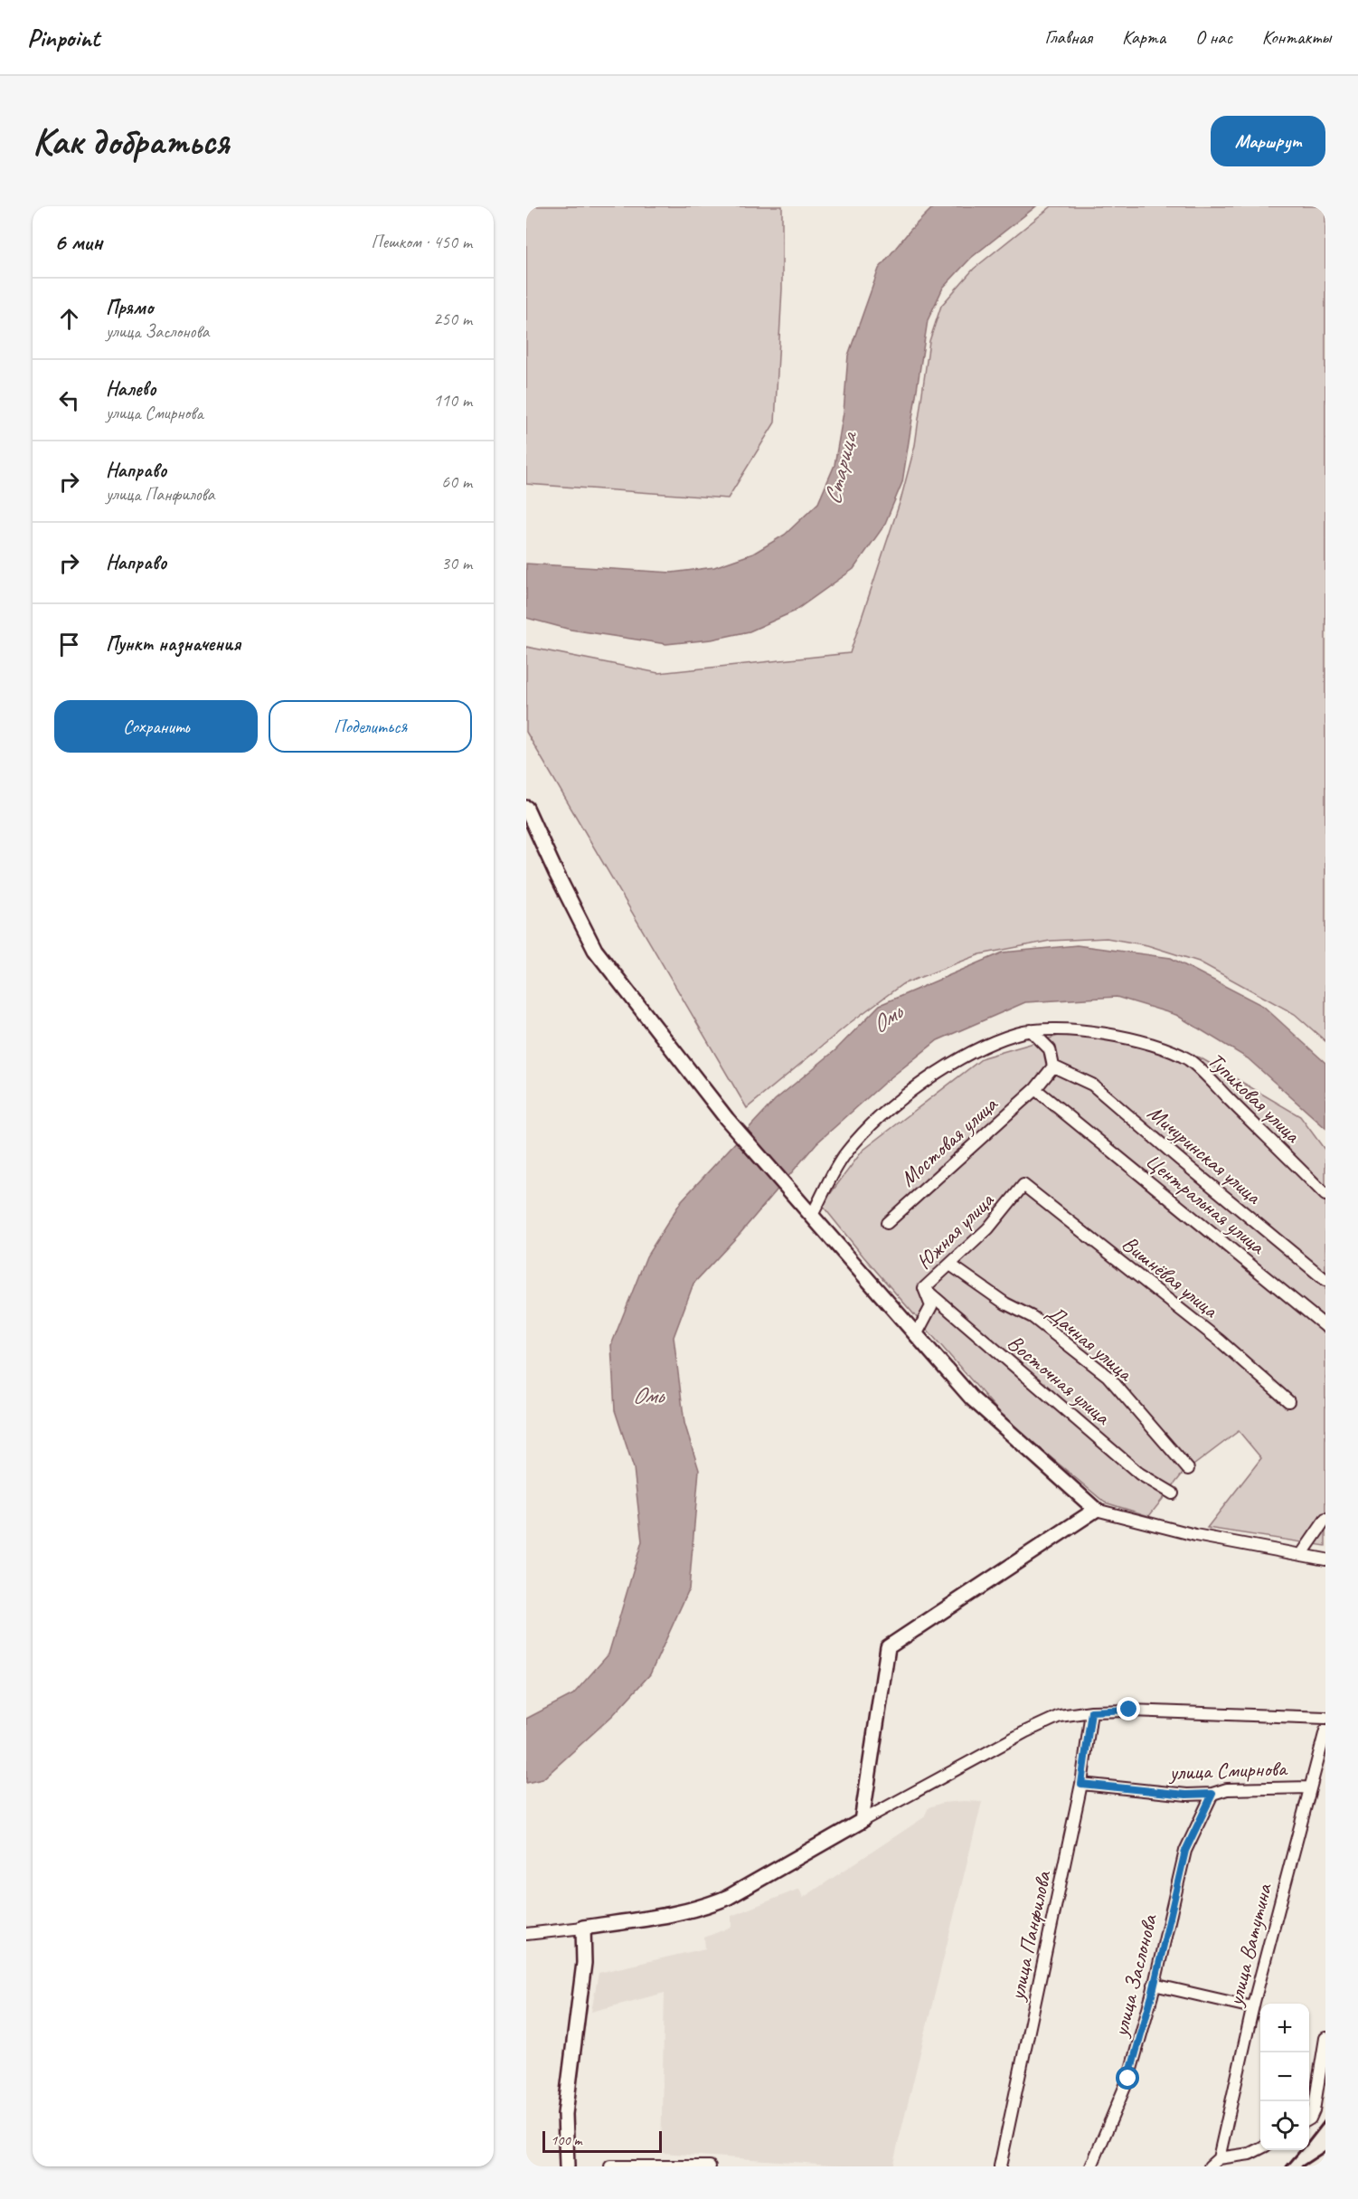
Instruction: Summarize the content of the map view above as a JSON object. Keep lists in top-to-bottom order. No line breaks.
{"streets":{"street":["Тупиковая улица","Мостовая улица","Мичуринская улица","Центральная улица","Южная улица","Вишнёвая улица","Дачная улица","Восточная улица","улица Смирнова","улица Панфилова","улица Ватутина","улица Заслонова"]},"crossings":[["Мостовая улица","Мичуринская улица"],["Мостовая улица","Центральная улица"],["Южная улица","Вишнёвая улица"],["Южная улица","Дачная улица"],["Южная улица","Восточная улица"],["улица Смирнова","улица Панфилова"],["улица Смирнова","улица Ватутина"],["улица Смирнова","улица Заслонова"]],"water":["Старица","Омь"],"scale_bar":"100 m","page":{"header":"Pinpoint","nav":["Главная","Карта","О нас","Контакты"],"buttons":["Маршрут",["Сохранить","Поделиться"]],"title":"Как добраться","heading":["6 мин","Пешком · 450 m"],"list":[["Прямо","улица Заслонова","250 m"],["Налево","улица Смирнова","110 m"],["Направо","улица Панфилова","60 m"],["Направо","30 m"],"Пункт назначения"],"map_buttons":["+","−"],"scale":"100 m"}}
